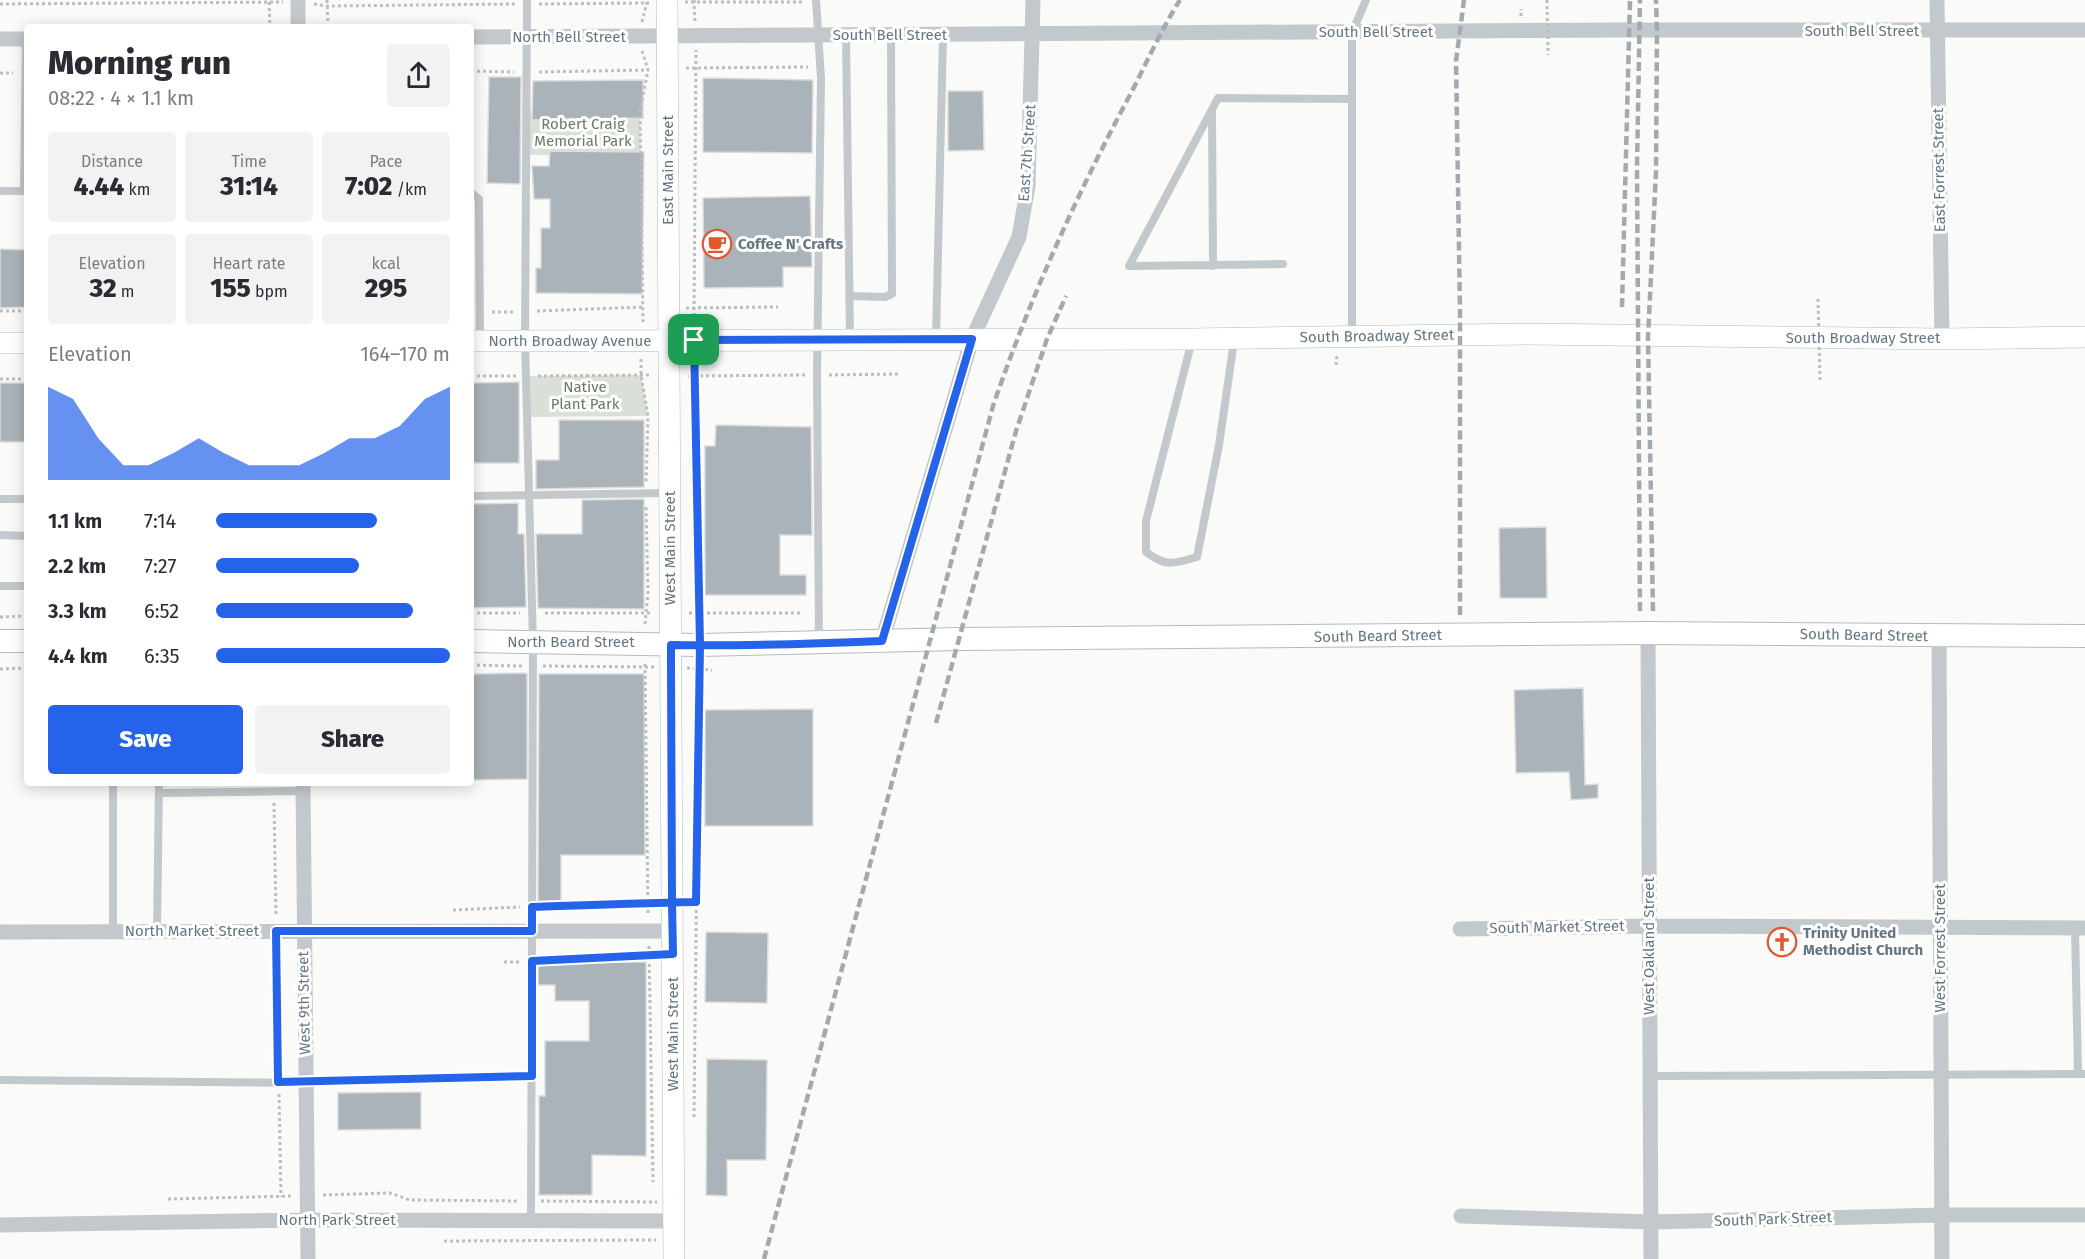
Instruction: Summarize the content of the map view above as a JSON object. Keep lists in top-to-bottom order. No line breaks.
{"streets":{"main road":["South Beard Street","North Beard Street"],"street":["South Bell Street","North Bell Street","East 7th Street","East Main Street","East Forrest Street","South Broadway Street","North Broadway Avenue","West Main Street","South Market Street","North Market Street","West Oakland Street","West Forrest Street","West 9th Street","South Park Street","North Park Street"]},"crossings":[["South Bell Street","North Bell Street"],["South Bell Street","East 7th Street"],["South Bell Street","East Main Street"],["South Bell Street","East Forrest Street"],["North Bell Street","East Main Street"],["East 7th Street","South Broadway Street"],["East 7th Street","South Beard Street"],["East Main Street","South Broadway Street"],["East Main Street","North Broadway Avenue"],["East Main Street","West Main Street"],["East Forrest Street","South Broadway Street"],["South Broadway Street","North Broadway Avenue"],["South Broadway Street","West Main Street"],["North Broadway Avenue","West Main Street"],["West Main Street","South Beard Street"],["West Main Street","North Beard Street"],["West Main Street","North Market Street"],["West Main Street","North Park Street"],["South Beard Street","North Beard Street"],["South Beard Street","West Oakland Street"],["South Beard Street","West Forrest Street"],["South Market Street","West Oakland Street"],["South Market Street","West Forrest Street"],["North Market Street","West 9th Street"],["West Oakland Street","South Park Street"],["West Forrest Street","South Park Street"],["West 9th Street","North Park Street"]],"parks":["Robert Craig Memorial Park","Native Plant Park"],"places":{"cafe":["Coffee N' Crafts"],"church":["Trinity United Methodist Church"]},"page":{"heading":["Morning run","08:22 · 4 × 1.1 km"],"stats":[["Distance","4.44 km"],["Time","31:14"],["Pace","7:02 /km"],["Elevation","32 m"],["Heart rate","155 bpm"],["kcal","295"]],"chart":["Elevation","164–170 m"],"list":[{"name":"1.1 km","note":"7:14"},{"name":"2.2 km","note":"7:27"},{"name":"3.3 km","note":"6:52"},{"name":"4.4 km","note":"6:35"}],"buttons":["Save","Share"]}}
